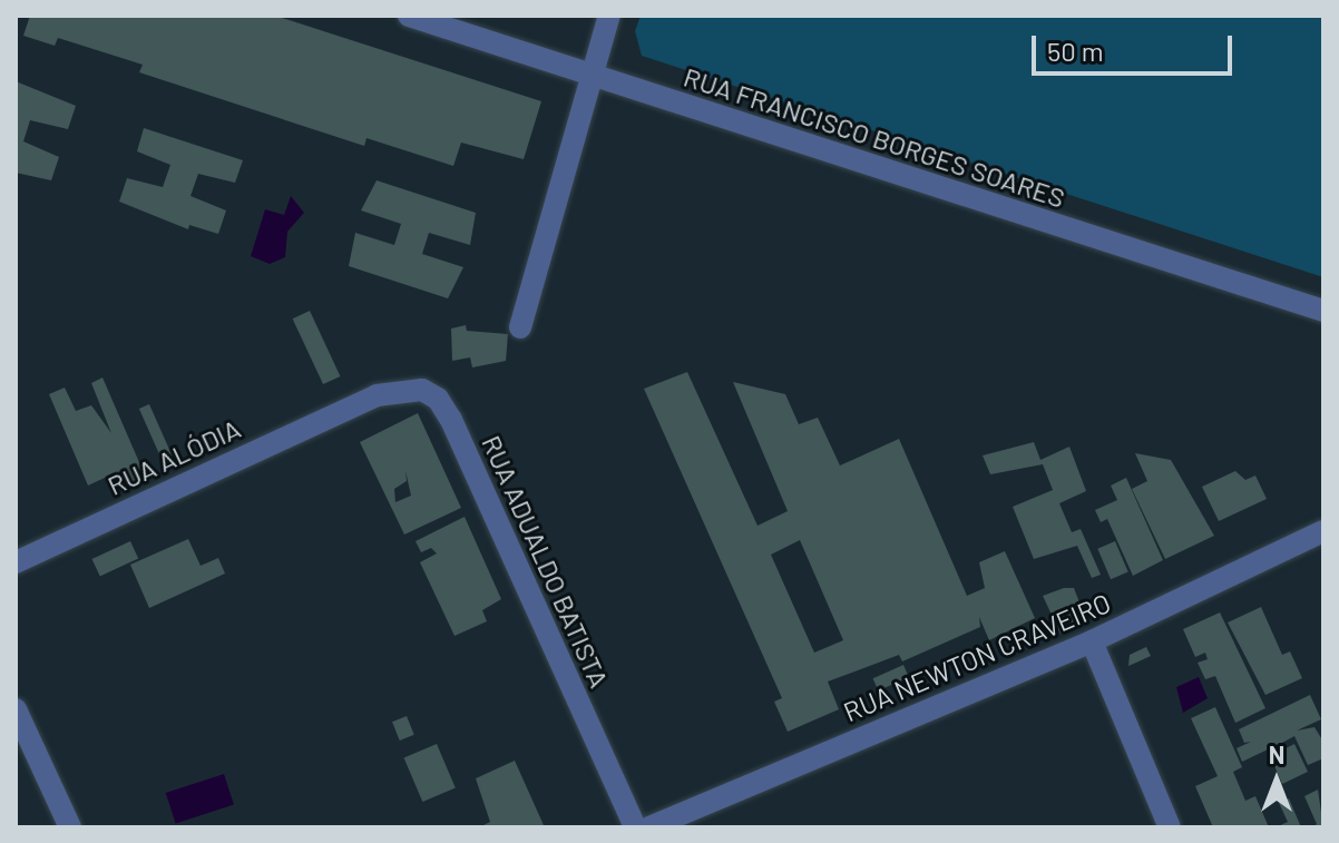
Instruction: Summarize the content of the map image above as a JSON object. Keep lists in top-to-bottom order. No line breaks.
{"streets":{"street":["RUA FRANCISCO BORGES SOARES","RUA ALÓDIA","RUA ADUALDO BATISTA","RUA NEWTON CRAVEIRO"]},"crossings":[["RUA ALÓDIA","RUA ADUALDO BATISTA"]],"scale_bar":"50 m","north":"top"}
